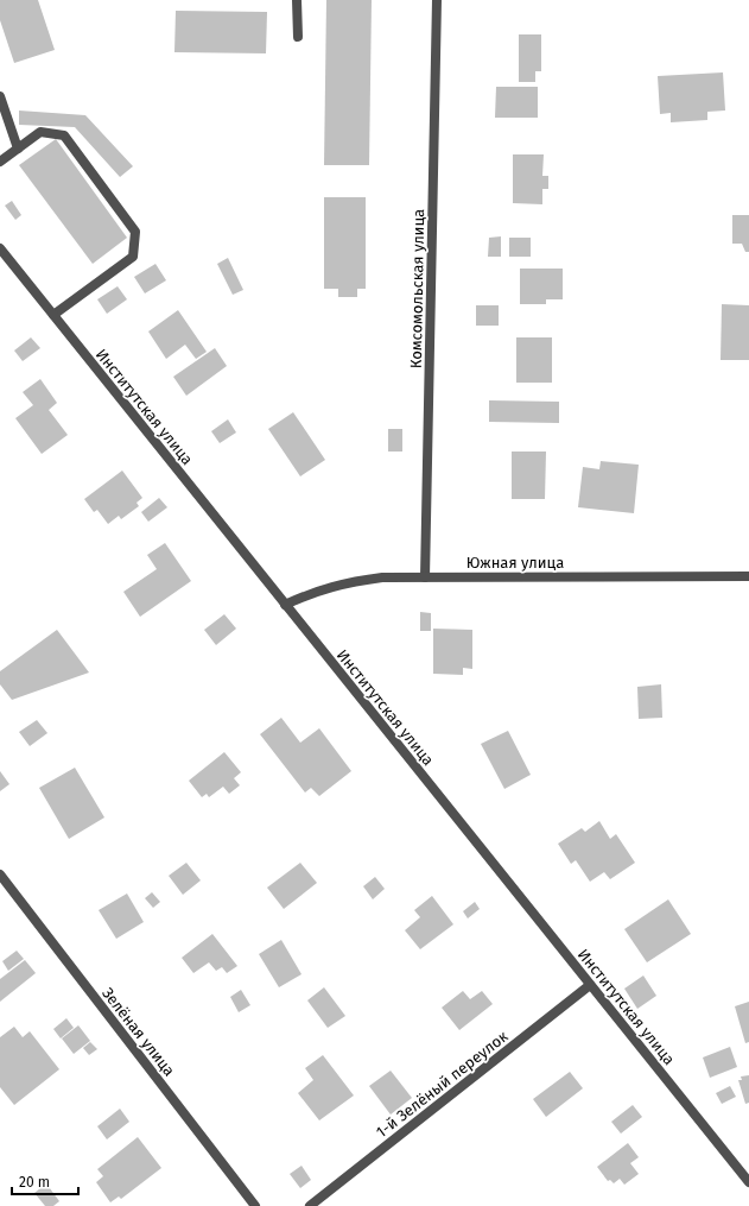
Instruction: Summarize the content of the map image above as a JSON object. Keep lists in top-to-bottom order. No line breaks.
{"streets":{"street":["Комсомольская улица","Институтская улица","Южная улица","Зелёная улица","1-й Зелёный переулок"]},"crossings":[["Комсомольская улица","Южная улица"],["Институтская улица","Южная улица"],["Институтская улица","1-й Зелёный переулок"]],"scale_bar":"20 m"}
